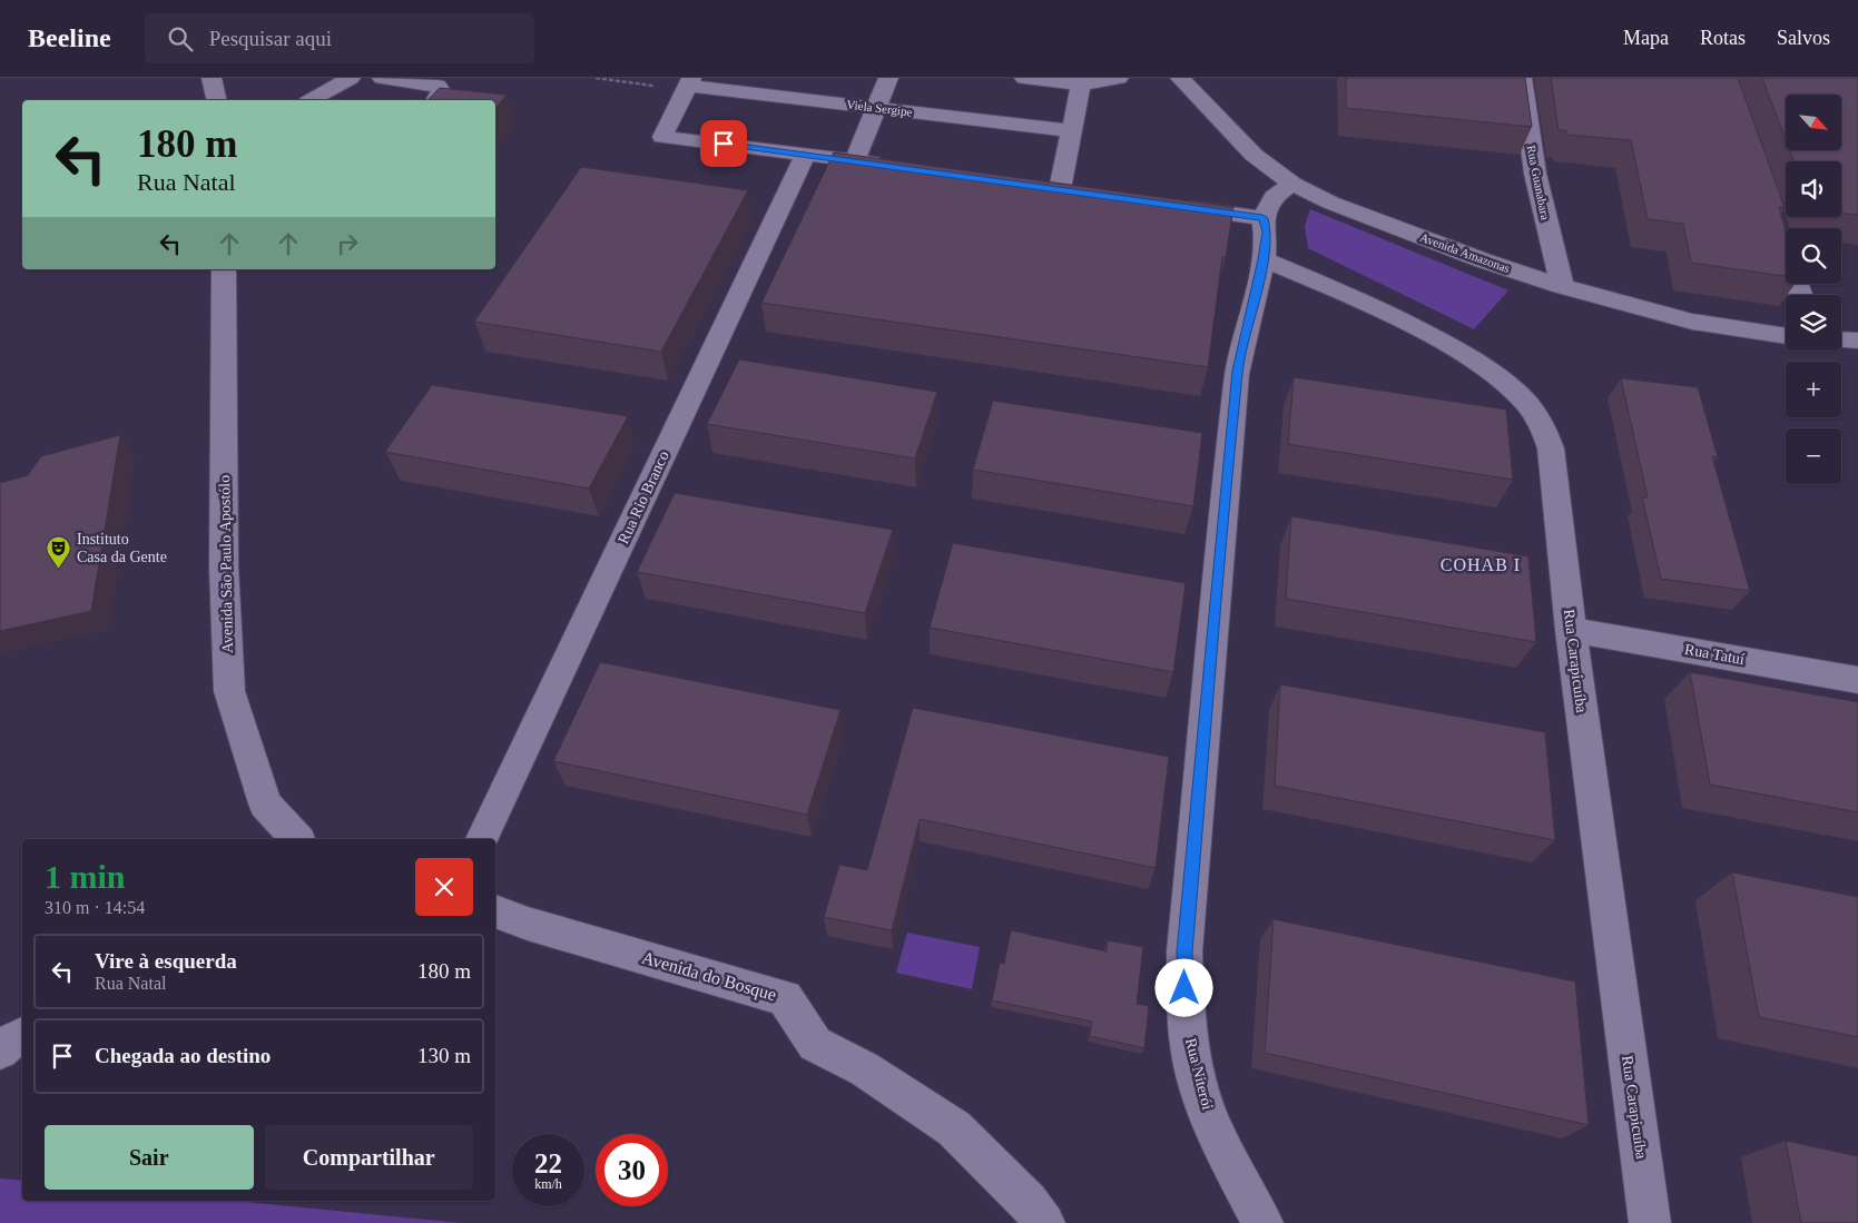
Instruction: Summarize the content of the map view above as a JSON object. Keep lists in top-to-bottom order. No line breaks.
{"streets":{"street":["Viela Sergipe","Rua Guanabara","Avenida Amazonas","Rua Rio Branco","Avenida São Paulo Apostólo","Rua Tatuí","Rua Carapicuíba","Avenida do Bosque","Rua Niterói"]},"crossings":[["Rua Guanabara","Avenida Amazonas"],["Rua Tatuí","Rua Carapicuíba"],["Rua Carapicuíba","Rua Niterói"]],"districts":["COHAB I"],"places":{"theatre":["Instituto Casa da Gente"]},"north":"bottom right","page":{"header":"Beeline","search":"Pesquisar aqui","nav":["Mapa","Rotas","Salvos"],"map_buttons":["+","−"],"turn":["180 m","Rua Natal"],"heading":["1 min","310 m · 14:54"],"list":[{"name":"Vire à esquerda","note":"Rua Natal","value":"180 m"},{"name":"Chegada ao destino","value":"130 m"}],"buttons":["Sair","Compartilhar"],"speed":"22 km/h","limit":"30"}}
